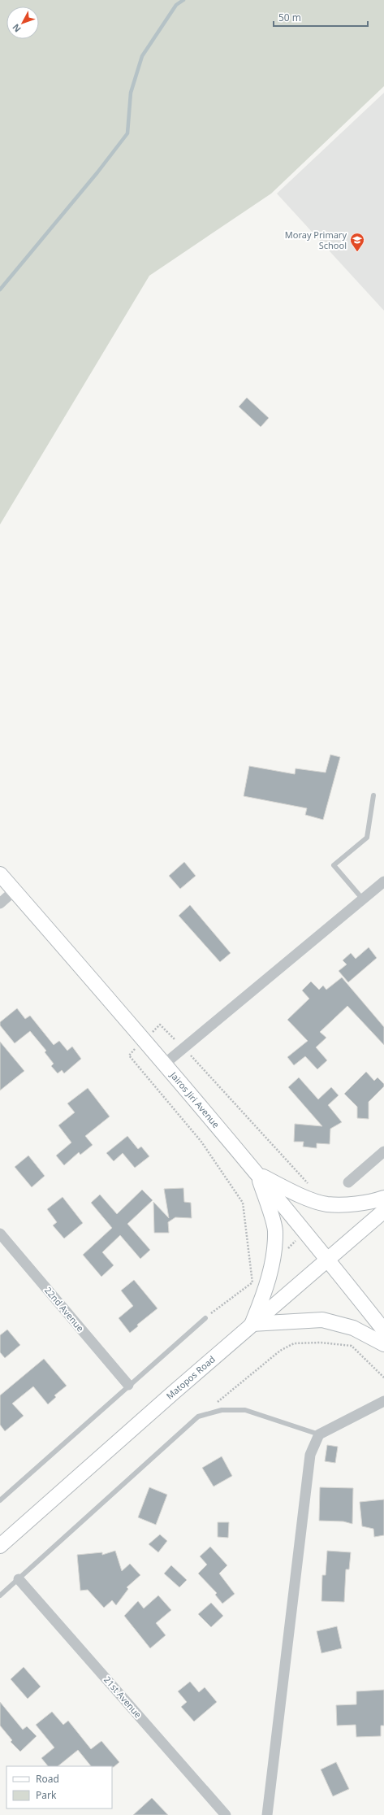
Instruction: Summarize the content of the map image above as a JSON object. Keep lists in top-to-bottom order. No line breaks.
{"streets":{"main road":["Jairos Jiri Avenue","Matopos Road"],"street":["22nd Avenue","21st Avenue"]},"crossings":[["Jairos Jiri Avenue","Matopos Road"]],"places":{"school or university":["Moray Primary School"]},"legend":["Road","Park"],"scale_bar":"50 m","north":"bottom left"}
